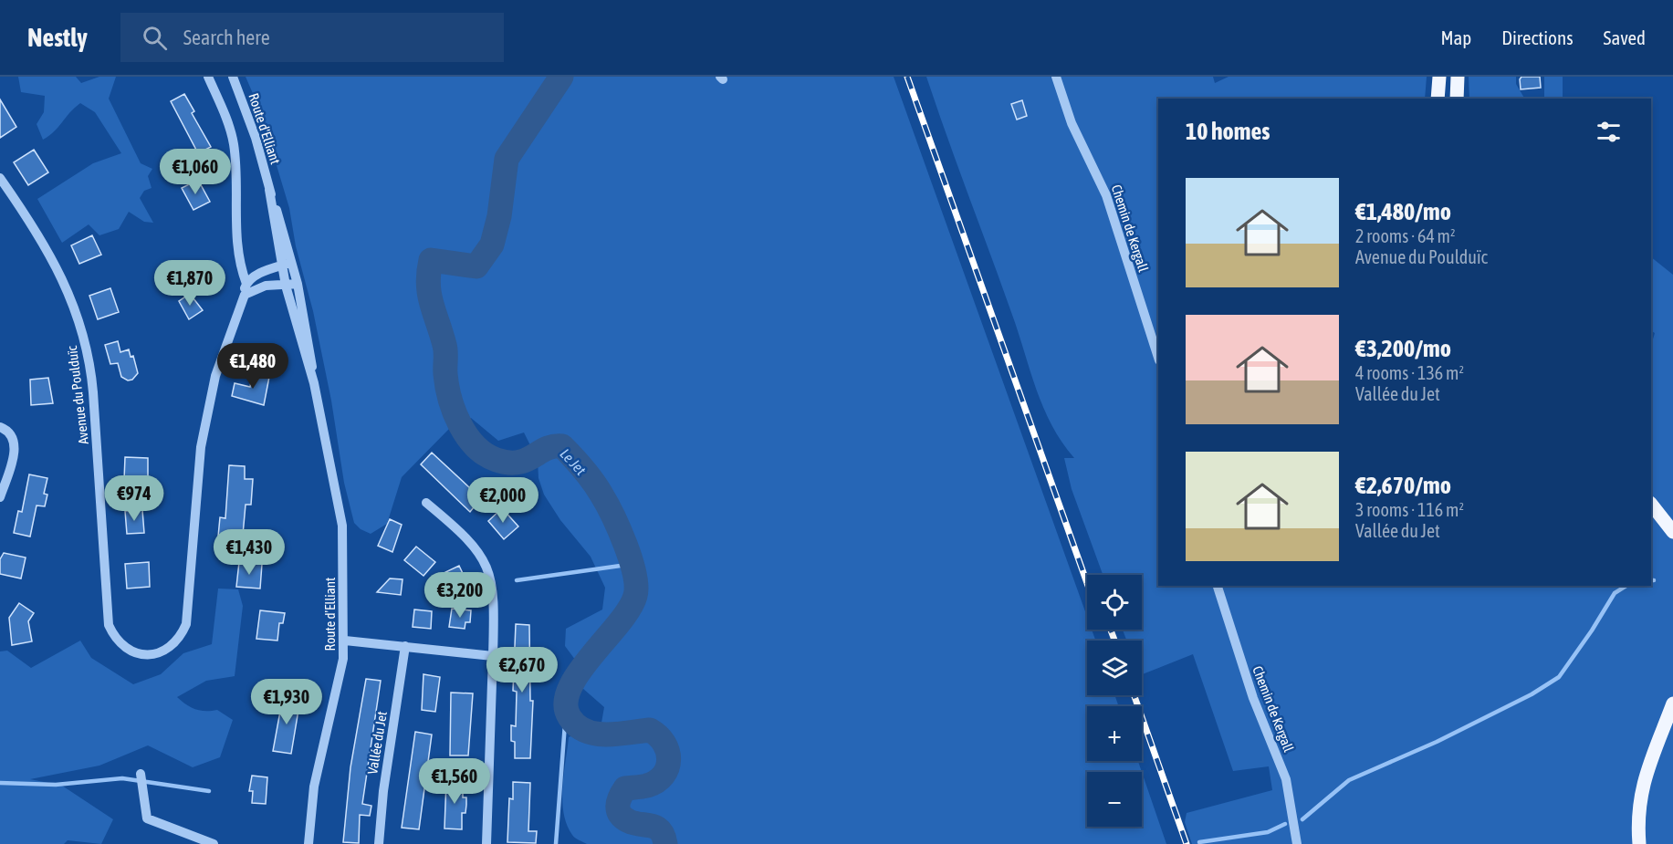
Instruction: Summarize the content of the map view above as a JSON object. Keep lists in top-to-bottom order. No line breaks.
{"streets":{"street":["Route d'Elliant","Chemin de Kergall","Avenue du Poulduïc","Vallée du Jet"]},"water":["Le Jet"],"page":{"header":"Nestly","search":"Search here","nav":["Map","Directions","Saved"],"heading":"10 homes","price":["€1,060","€1,870","€1,480","€974","€2,000","€1,430","€3,200","€2,670","€1,930","€1,560"],"list":[{"name":"€1,480/mo","note":"2 rooms · 64 m² · Avenue du Poulduïc"},{"name":"€3,200/mo","note":"4 rooms · 136 m² · Vallée du Jet"},{"name":"€2,670/mo","note":"3 rooms · 116 m² · Vallée du Jet"}],"map_buttons":["+","−"]}}
